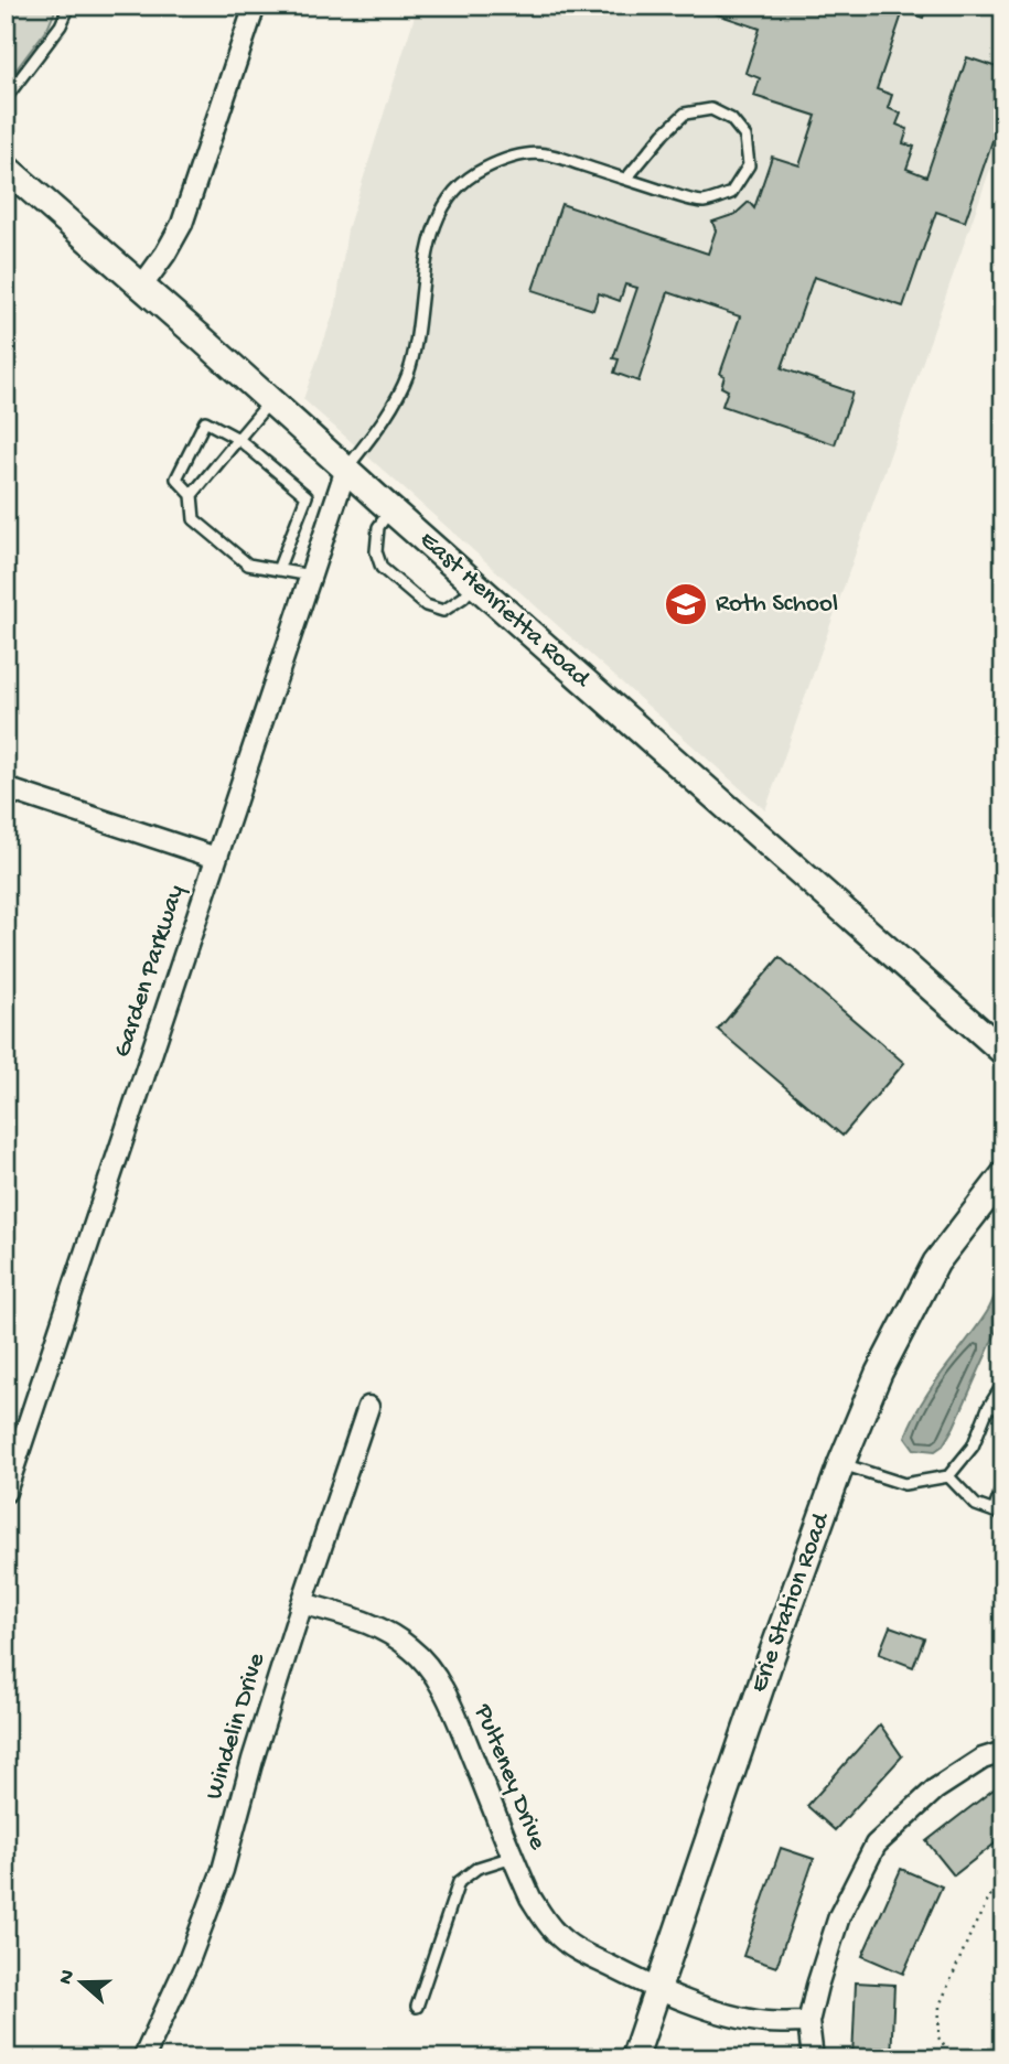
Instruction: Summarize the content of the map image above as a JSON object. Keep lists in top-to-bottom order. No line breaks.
{"streets":{"main road":["East Henrietta Road","Erie Station Road"],"street":["Garden Parkway","Windelin Drive","Pulteney Drive"]},"crossings":[["East Henrietta Road","Garden Parkway"],["Erie Station Road","Pulteney Drive"],["Windelin Drive","Pulteney Drive"]],"places":{"school or university":["Roth School"]},"north":"left"}
